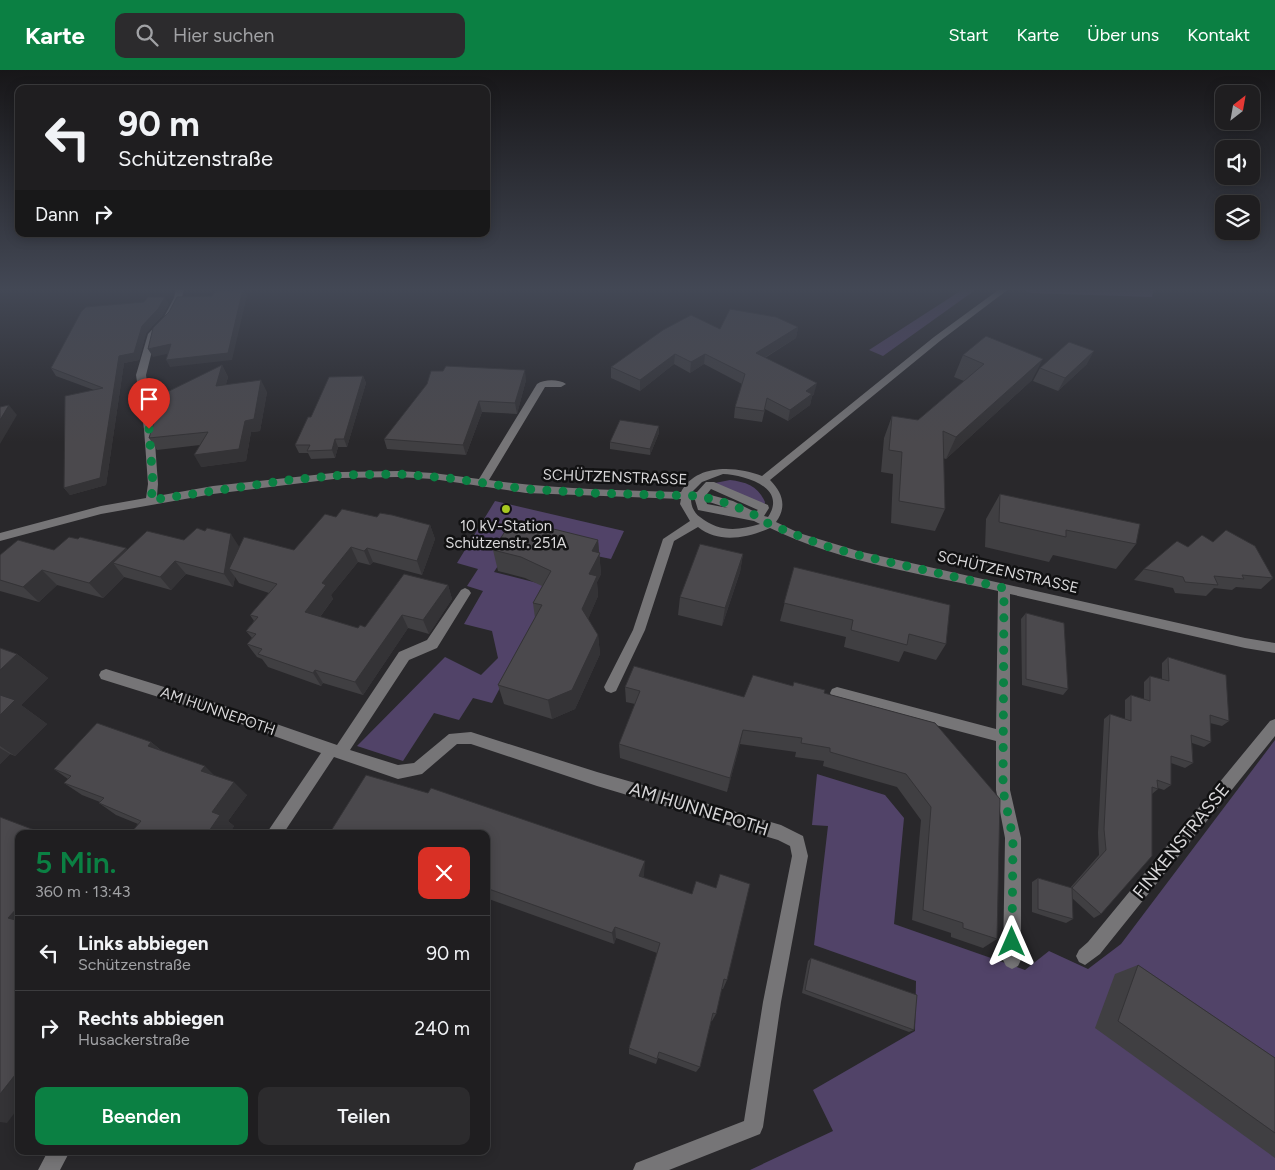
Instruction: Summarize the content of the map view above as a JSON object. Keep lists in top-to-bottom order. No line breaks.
{"streets":{"street":["SCHÜTZENSTRASSE","AM HUNNEPOTH","FINKENSTRASSE"]},"places":["10 kV-Station Schützenstr. 251A"],"north":"top right","page":{"header":"Karte","search":"Hier suchen","nav":["Start","Karte","Über uns","Kontakt"],"turn":["90 m","Schützenstraße"],"then":"Dann","heading":["5 Min.","360 m · 13:43"],"list":[{"name":"Links abbiegen","note":"Schützenstraße","value":"90 m"},{"name":"Rechts abbiegen","note":"Husackerstraße","value":"240 m"}],"buttons":["Beenden","Teilen"]}}
